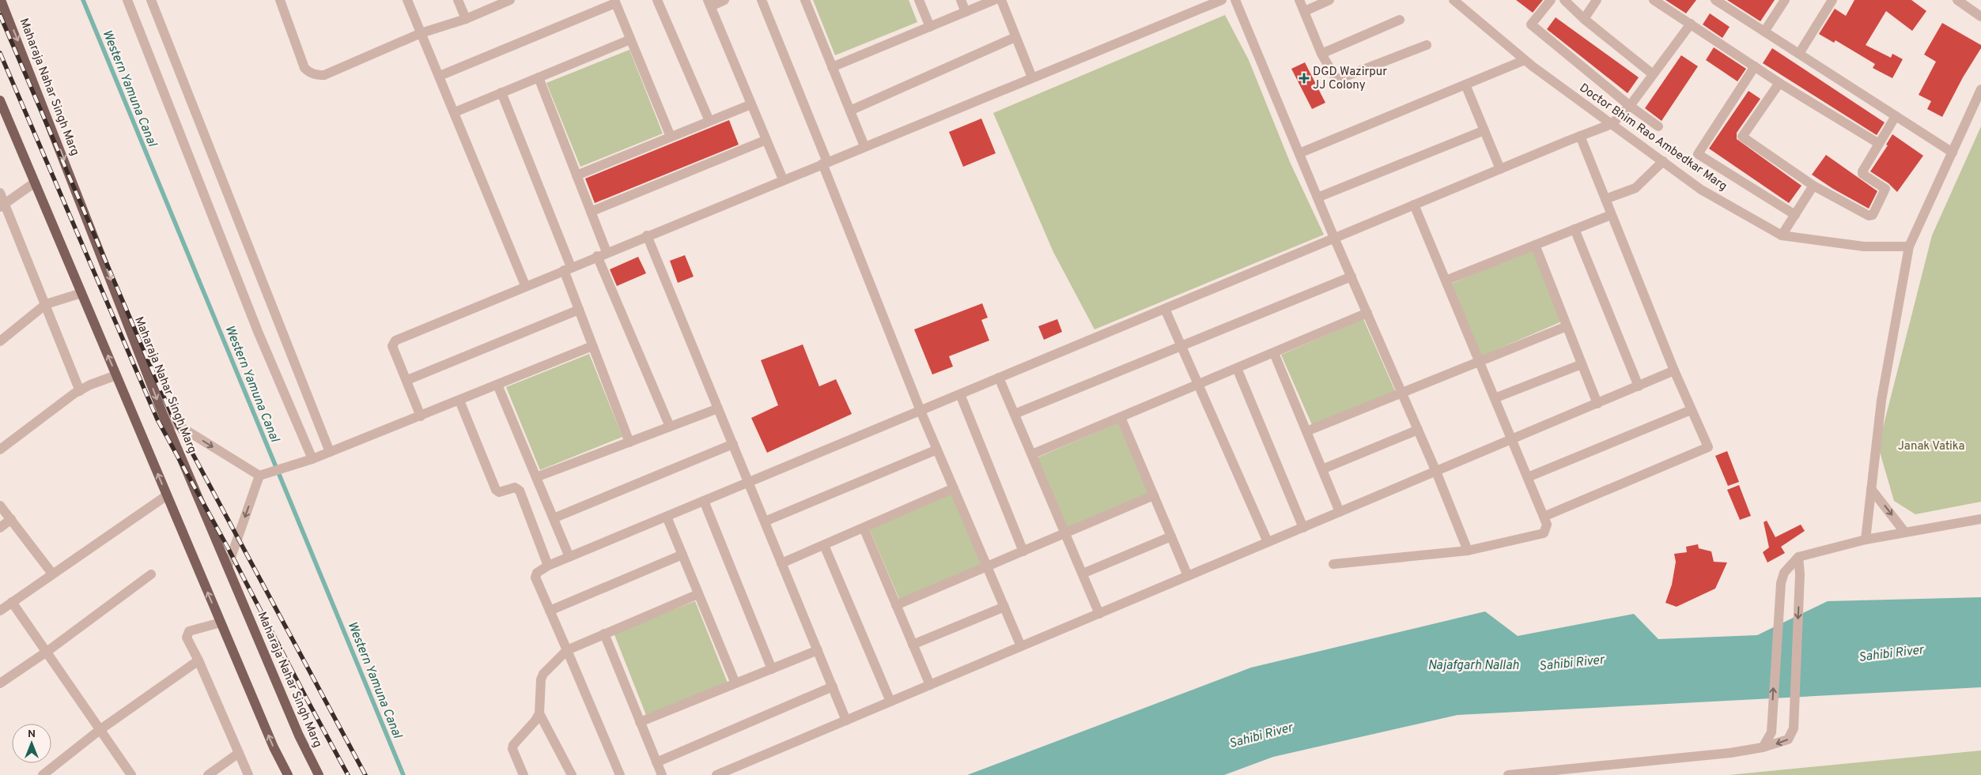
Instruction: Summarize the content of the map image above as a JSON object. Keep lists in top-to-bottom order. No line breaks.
{"streets":{"main road":["Maharaja Nahar Singh Marg"],"street":["Doctor Bhim Rao Ambedkar Marg"]},"water":["Western Yamuna Canal","Sahibi River","Najafgarh Nallah"],"parks":["Janak Vatika"],"places":{"health":["DGD Wazirpur JJ Colony"]},"north":"top"}
